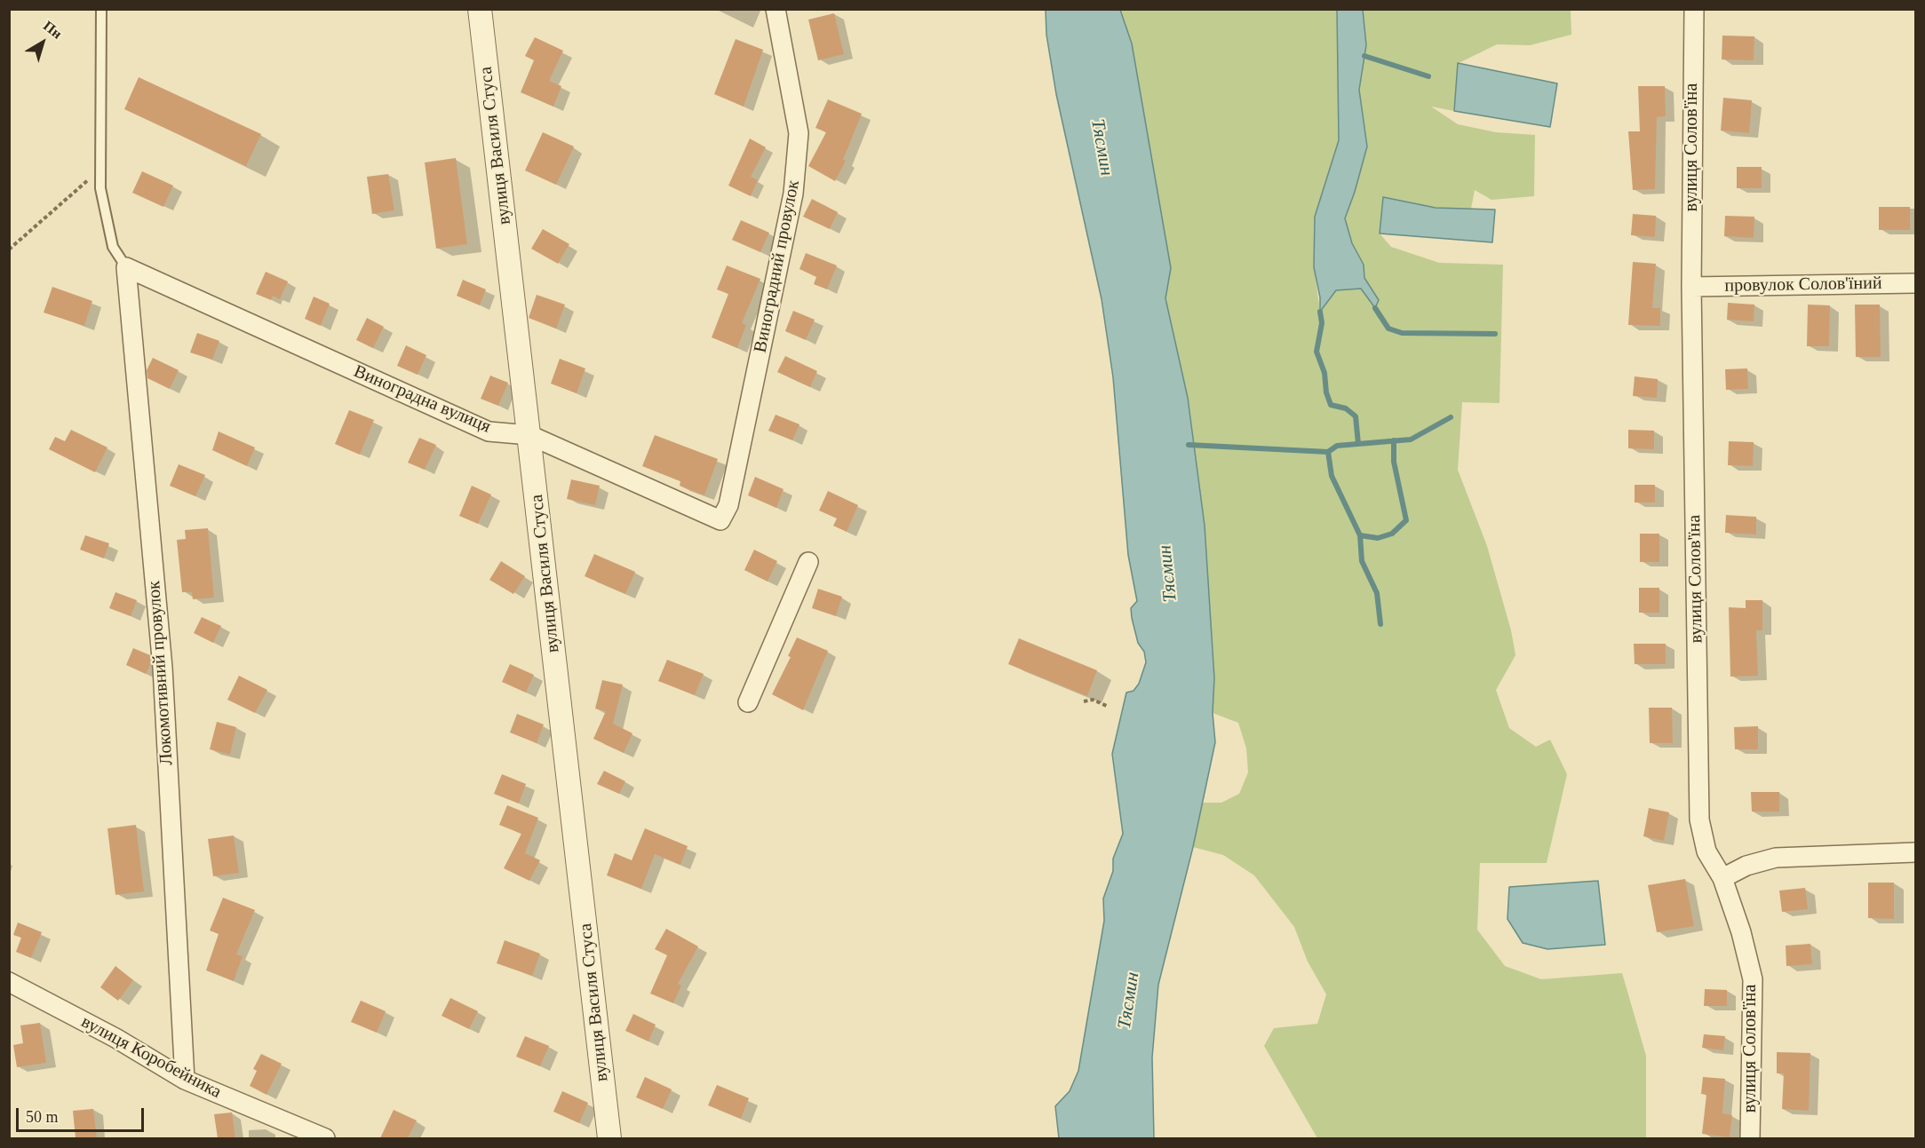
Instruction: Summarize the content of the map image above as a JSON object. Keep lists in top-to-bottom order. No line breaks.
{"streets":{"street":["вулиця Василя Стуса","вулиця Солов'їна","Виноградний провулок","провулок Солов'їний","Виноградна вулиця","Локомотивний провулок","вулиця Коробейника"]},"crossings":[["вулиця Василя Стуса","Виноградна вулиця"],["вулиця Солов'їна","провулок Солов'їний"],["Виноградний провулок","Виноградна вулиця"],["Виноградна вулиця","Локомотивний провулок"],["Локомотивний провулок","вулиця Коробейника"]],"water":["Тясмин"],"scale_bar":"50 m","north":"top right"}
